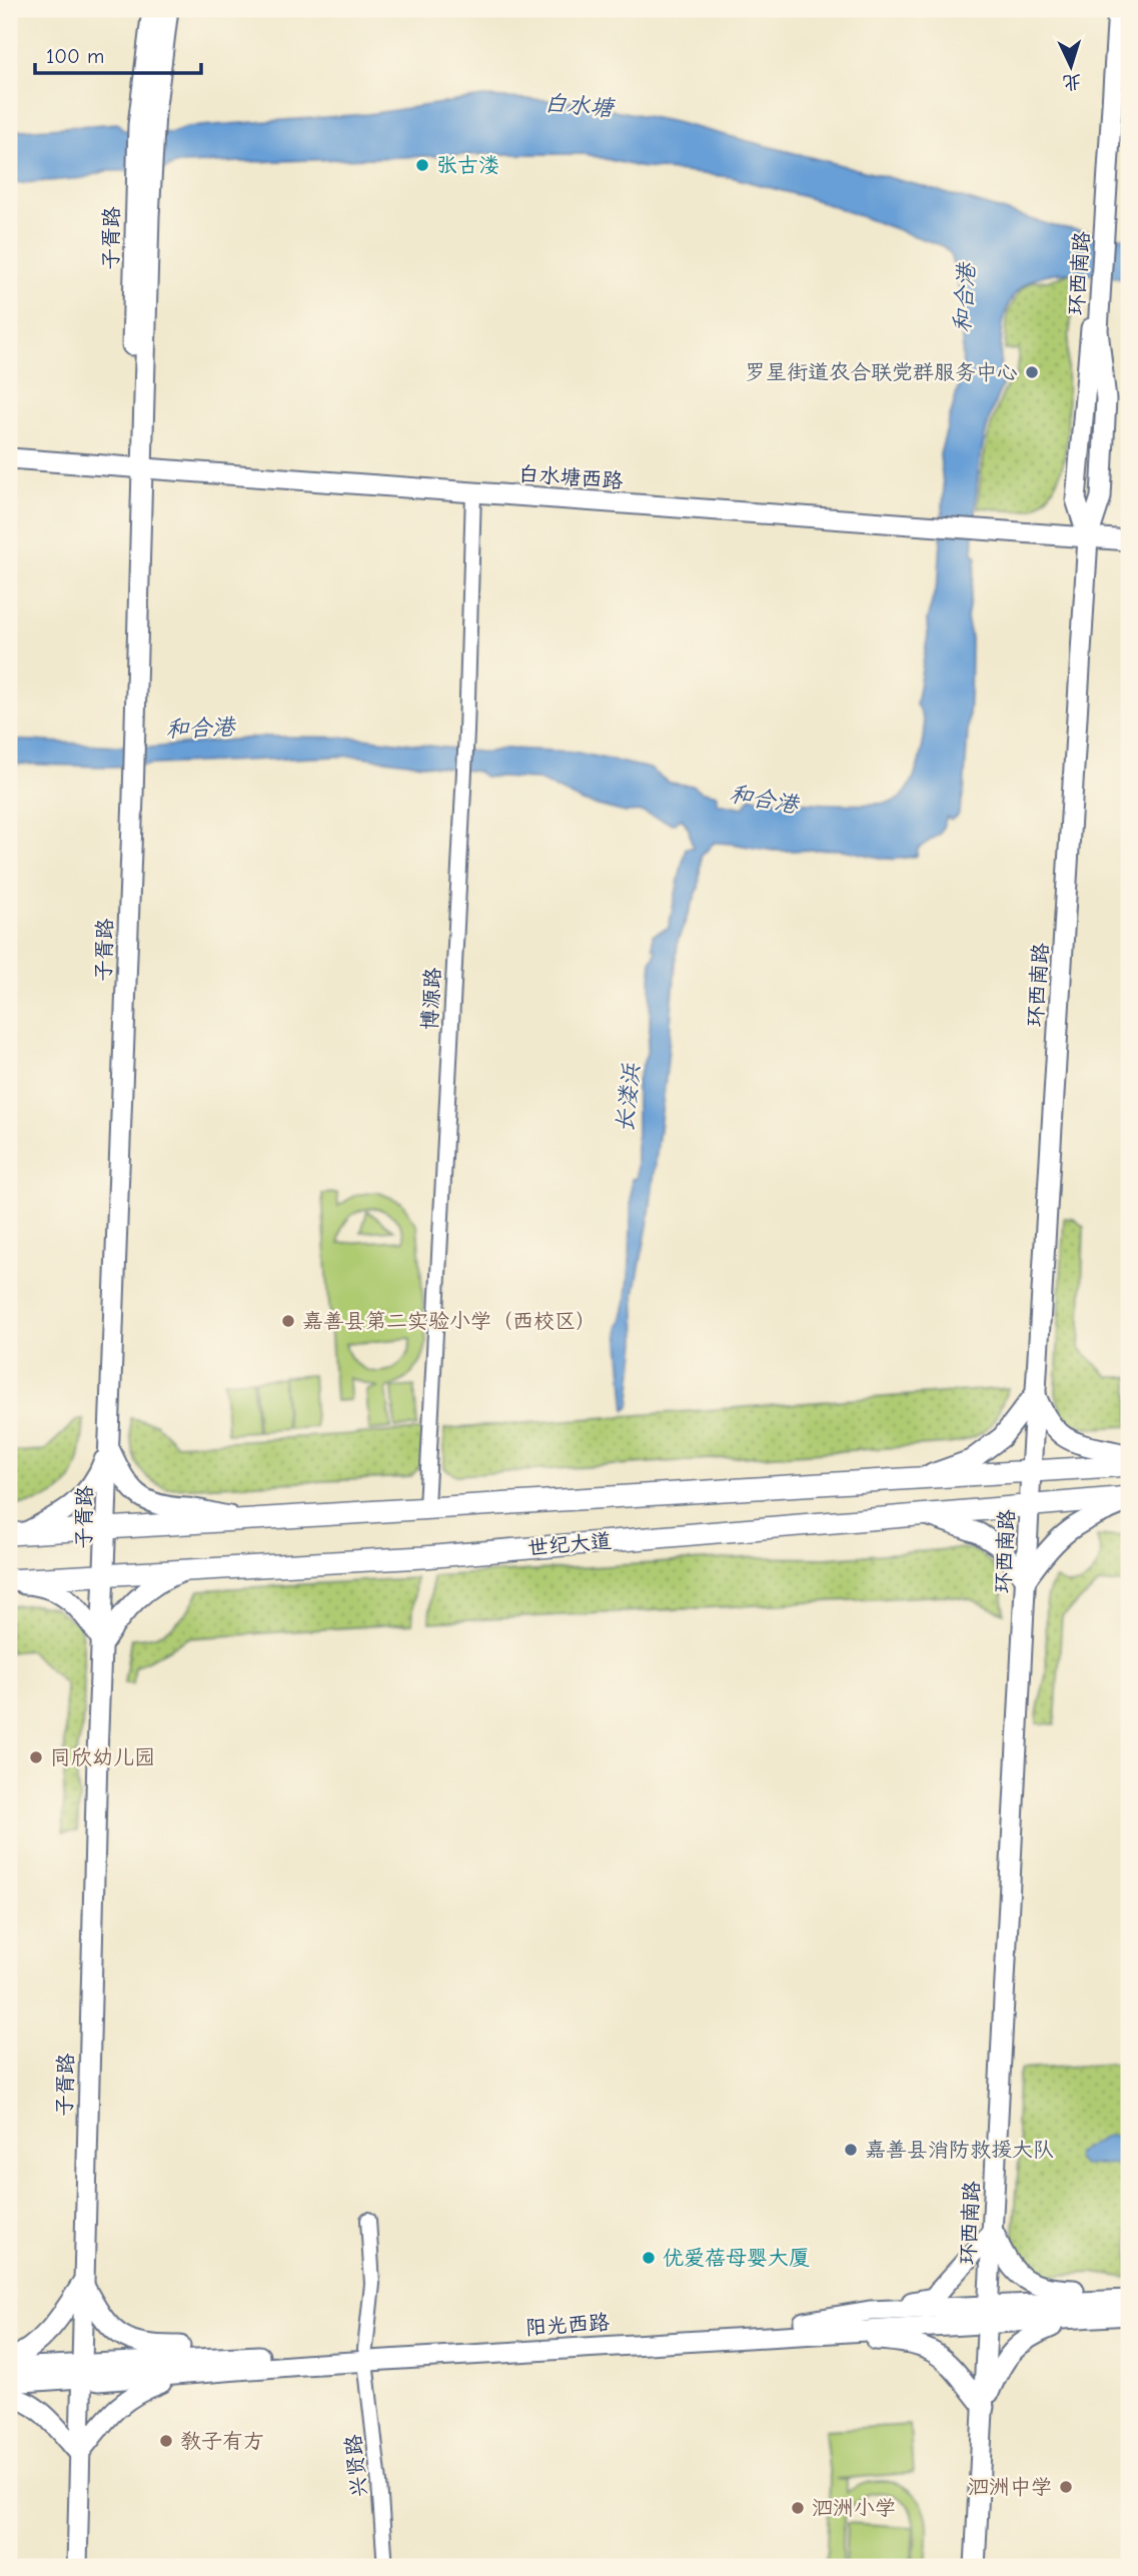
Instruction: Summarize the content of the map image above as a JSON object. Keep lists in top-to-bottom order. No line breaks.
{"streets":{"main road":["世纪大道"],"street":["子胥路","环西南路","白水塘西路","博源路","阳光西路","兴贤路"]},"crossings":[["子胥路","白水塘西路"],["子胥路","世纪大道"],["子胥路","阳光西路"],["环西南路","白水塘西路"],["环西南路","世纪大道"],["环西南路","阳光西路"],["白水塘西路","博源路"],["博源路","世纪大道"],["阳光西路","兴贤路"]],"water":["白水塘","和合港","长溇浜"],"places":["张古溇","罗星街道农合联党群服务中心","嘉善县第二实验小学（西校区）","同欣幼儿园","嘉善县消防救援大队","优爱蓓母婴大厦","教子有方","泗洲中学","泗洲小学"],"scale_bar":"100 m","north":"bottom"}
